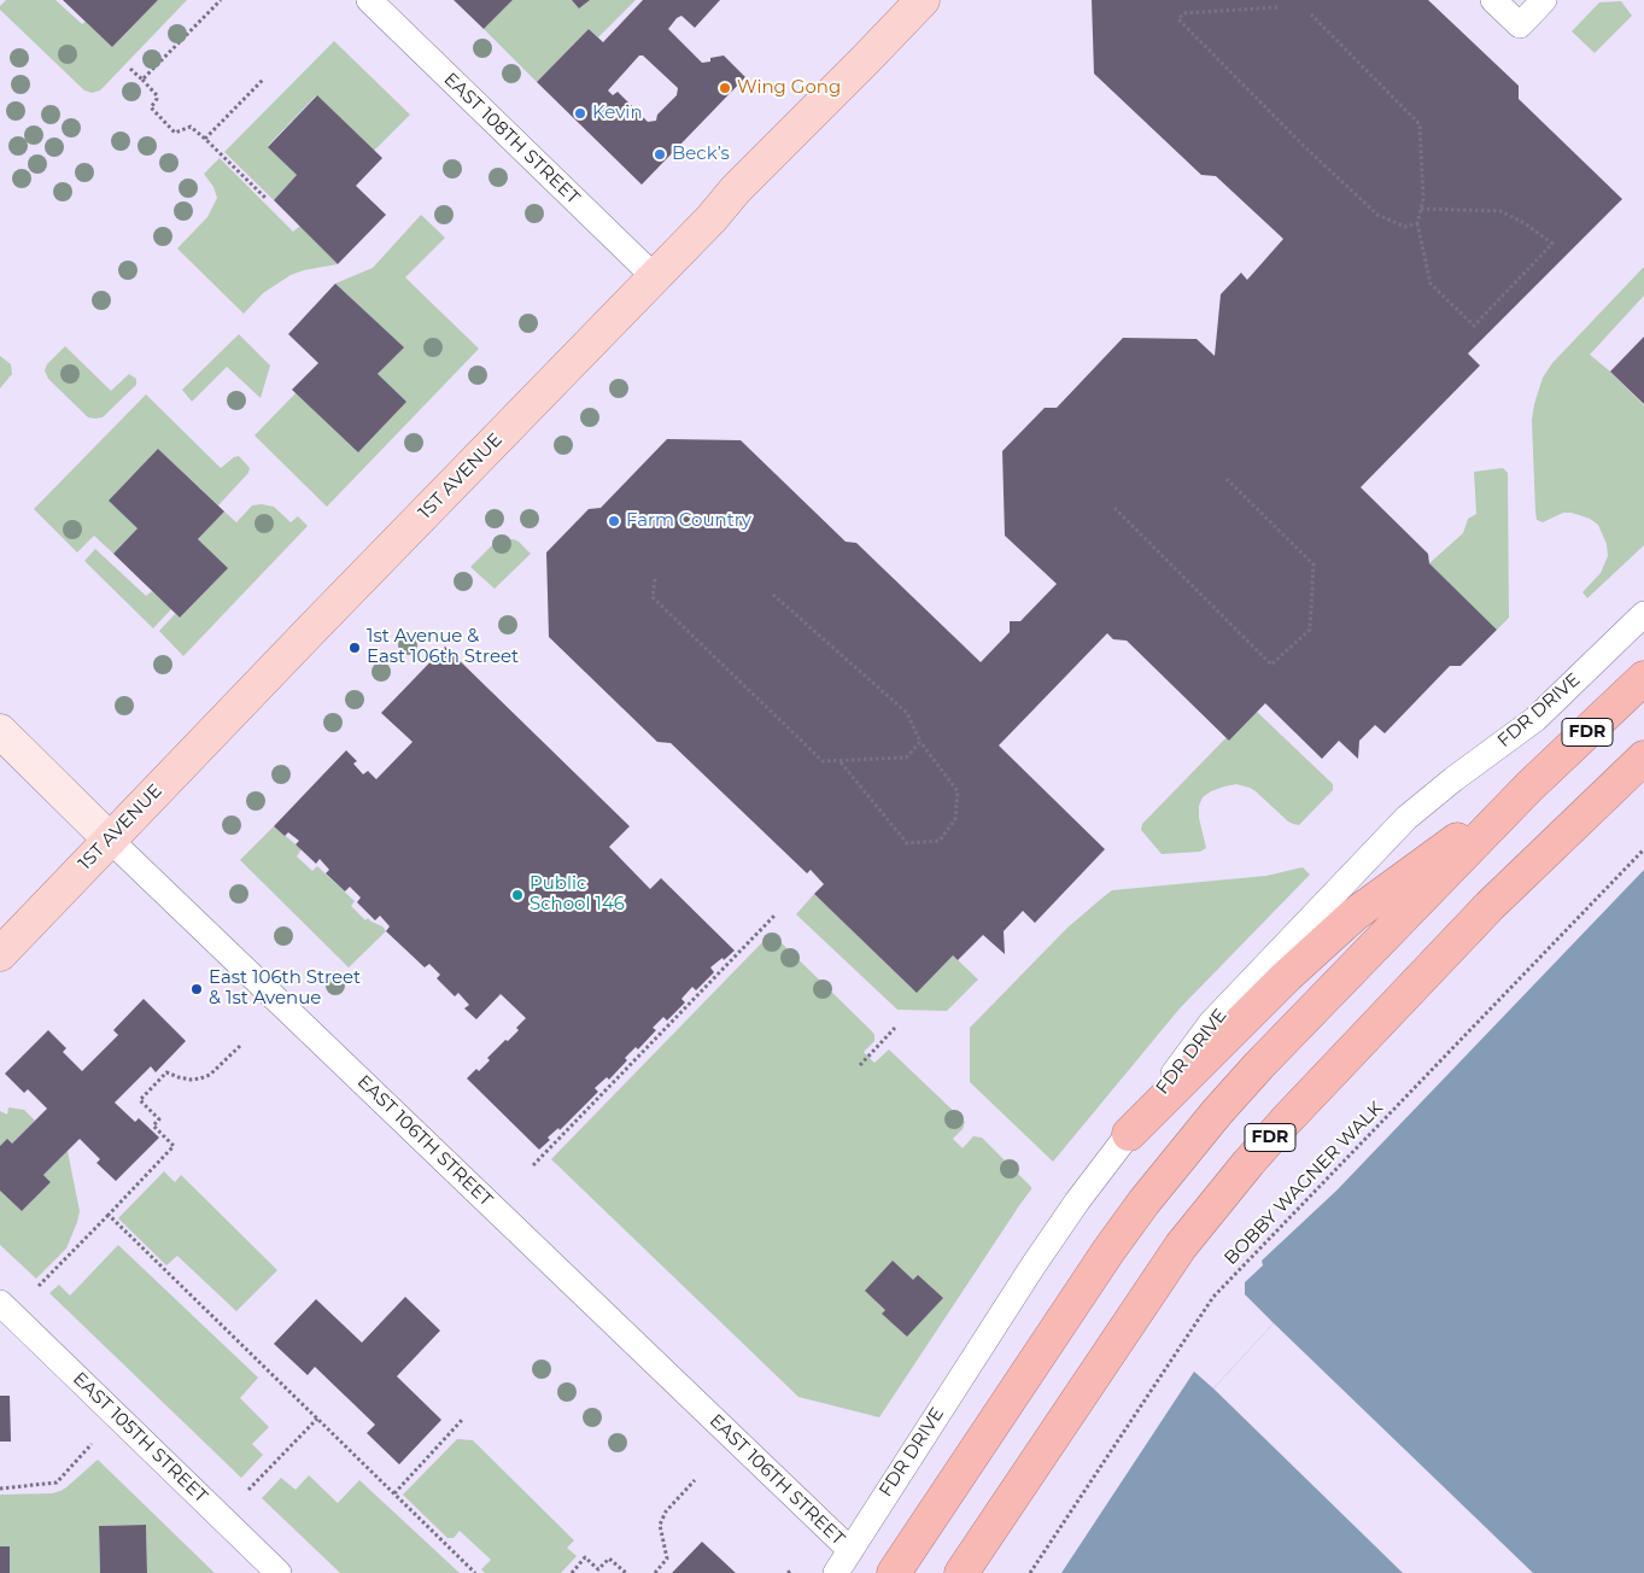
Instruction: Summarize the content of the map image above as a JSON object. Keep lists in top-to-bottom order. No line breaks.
{"streets":{"highway":["FDR"],"main road":["1ST AVENUE","EAST 106TH STREET"],"street":["EAST 108TH STREET","FDR DRIVE","EAST 105TH STREET"],"path":["BOBBY WAGNER WALK"]},"crossings":[["EAST 108TH STREET","1ST AVENUE"],["1ST AVENUE","EAST 106TH STREET"],["FDR DRIVE","EAST 106TH STREET"]],"places":["Wing Gong","Kevin","Beck’s","Farm Country","1st Avenue & East 106th Street","Public School 146","East 106th Street & 1st Avenue"]}
